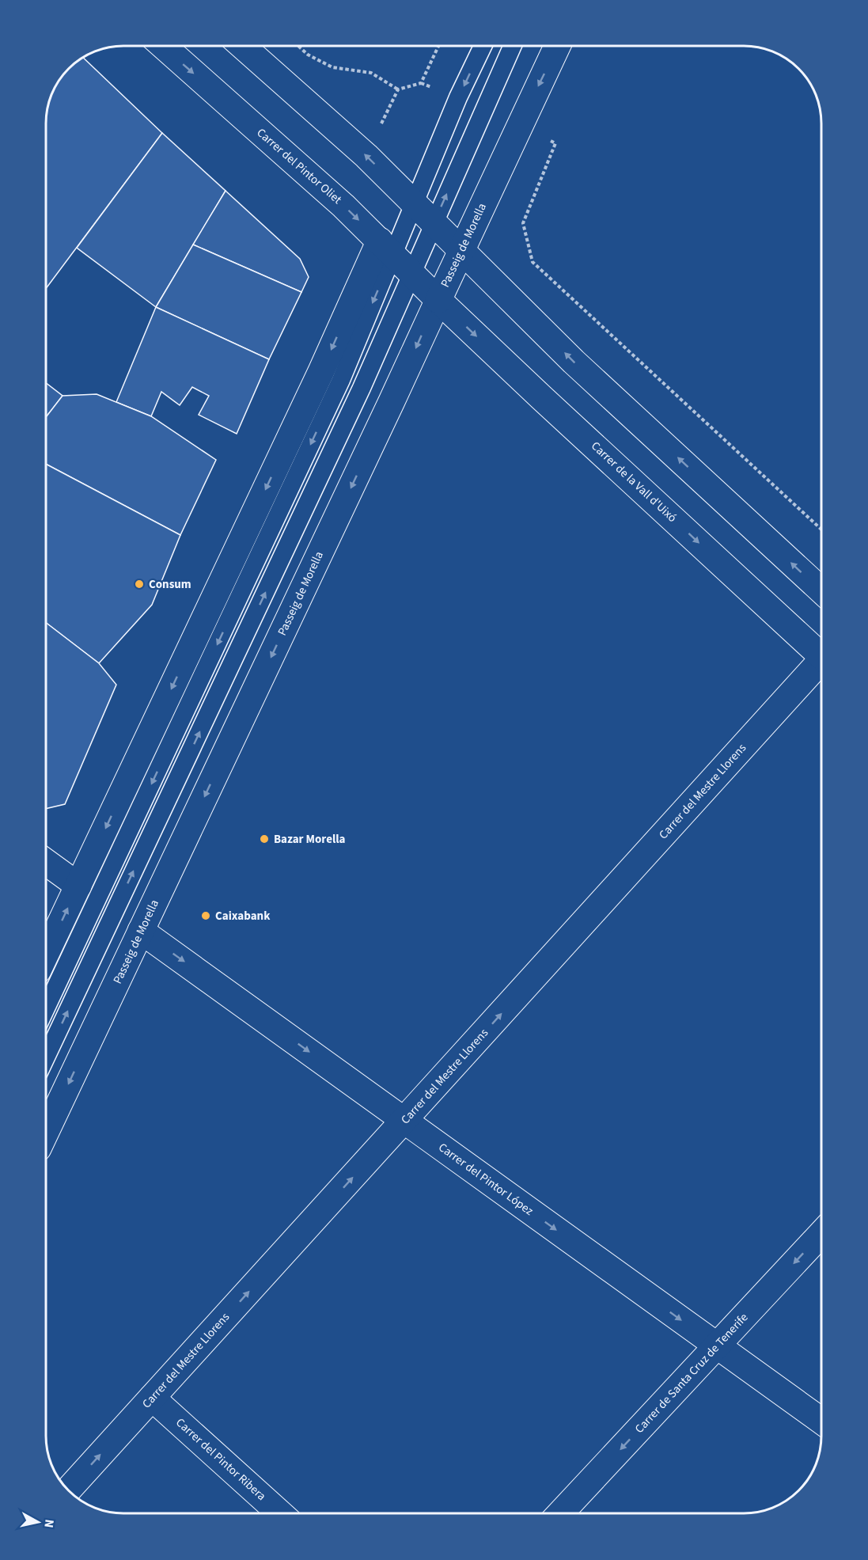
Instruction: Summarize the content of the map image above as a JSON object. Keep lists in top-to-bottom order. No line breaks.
{"streets":{"street":["Carrer del Pintor Oliet","Passeig de Morella","Carrer de la Vall d'Uixó","Carrer del Mestre Llorens","Carrer del Pintor López","Carrer de Santa Cruz de Tenerife","Carrer del Pintor Ribera"]},"crossings":[["Carrer del Pintor Oliet","Passeig de Morella"],["Carrer del Pintor Oliet","Carrer de la Vall d'Uixó"],["Passeig de Morella","Carrer de la Vall d'Uixó"],["Passeig de Morella","Carrer del Pintor López"],["Carrer del Mestre Llorens","Carrer del Pintor López"],["Carrer del Mestre Llorens","Carrer del Pintor Ribera"],["Carrer del Pintor López","Carrer de Santa Cruz de Tenerife"]],"one_way":["Carrer del Mestre Llorens","Carrer del Pintor López","Carrer de Santa Cruz de Tenerife"],"places":["Consum","Bazar Morella","Caixabank"],"north":"right"}
